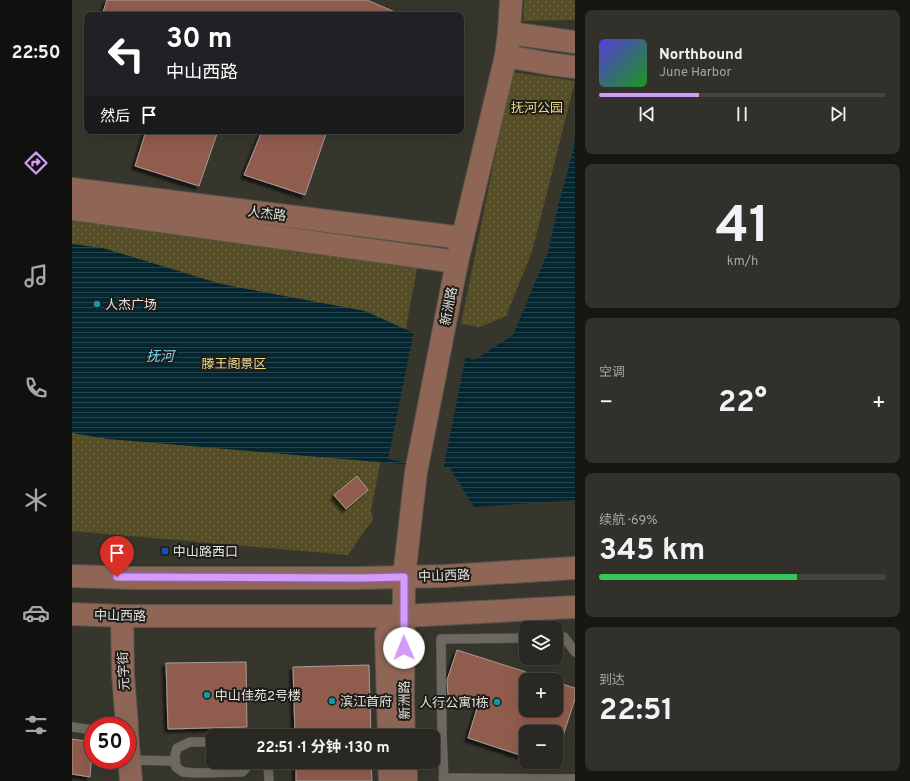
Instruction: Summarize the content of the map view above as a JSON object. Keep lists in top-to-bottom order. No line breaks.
{"streets":{"main road":["人杰路","新洲路","中山西路","元字街"]},"crossings":[["人杰路","新洲路"],["新洲路","中山西路"],["中山西路","元字街"]],"water":["抚河"],"parks":["抚河公园","滕王阁景区"],"places":{"other":["人杰广场","中山佳苑2号楼","滨江首府","人行公寓1栋"],"transit":["中山路西口"]},"page":{"tabs":"22:50","turn":["30 m","中山西路"],"song":["Northbound","June Harbor"],"then":"然后","tile":[["41","km/h"],"空调",["续航 · 69%","345 km"],["到达","22:51"]],"heat":["−","22°","+"],"map_buttons":["+","−"],"limit":"50","trip":"22:51 · 1 分钟 · 130 m"}}
